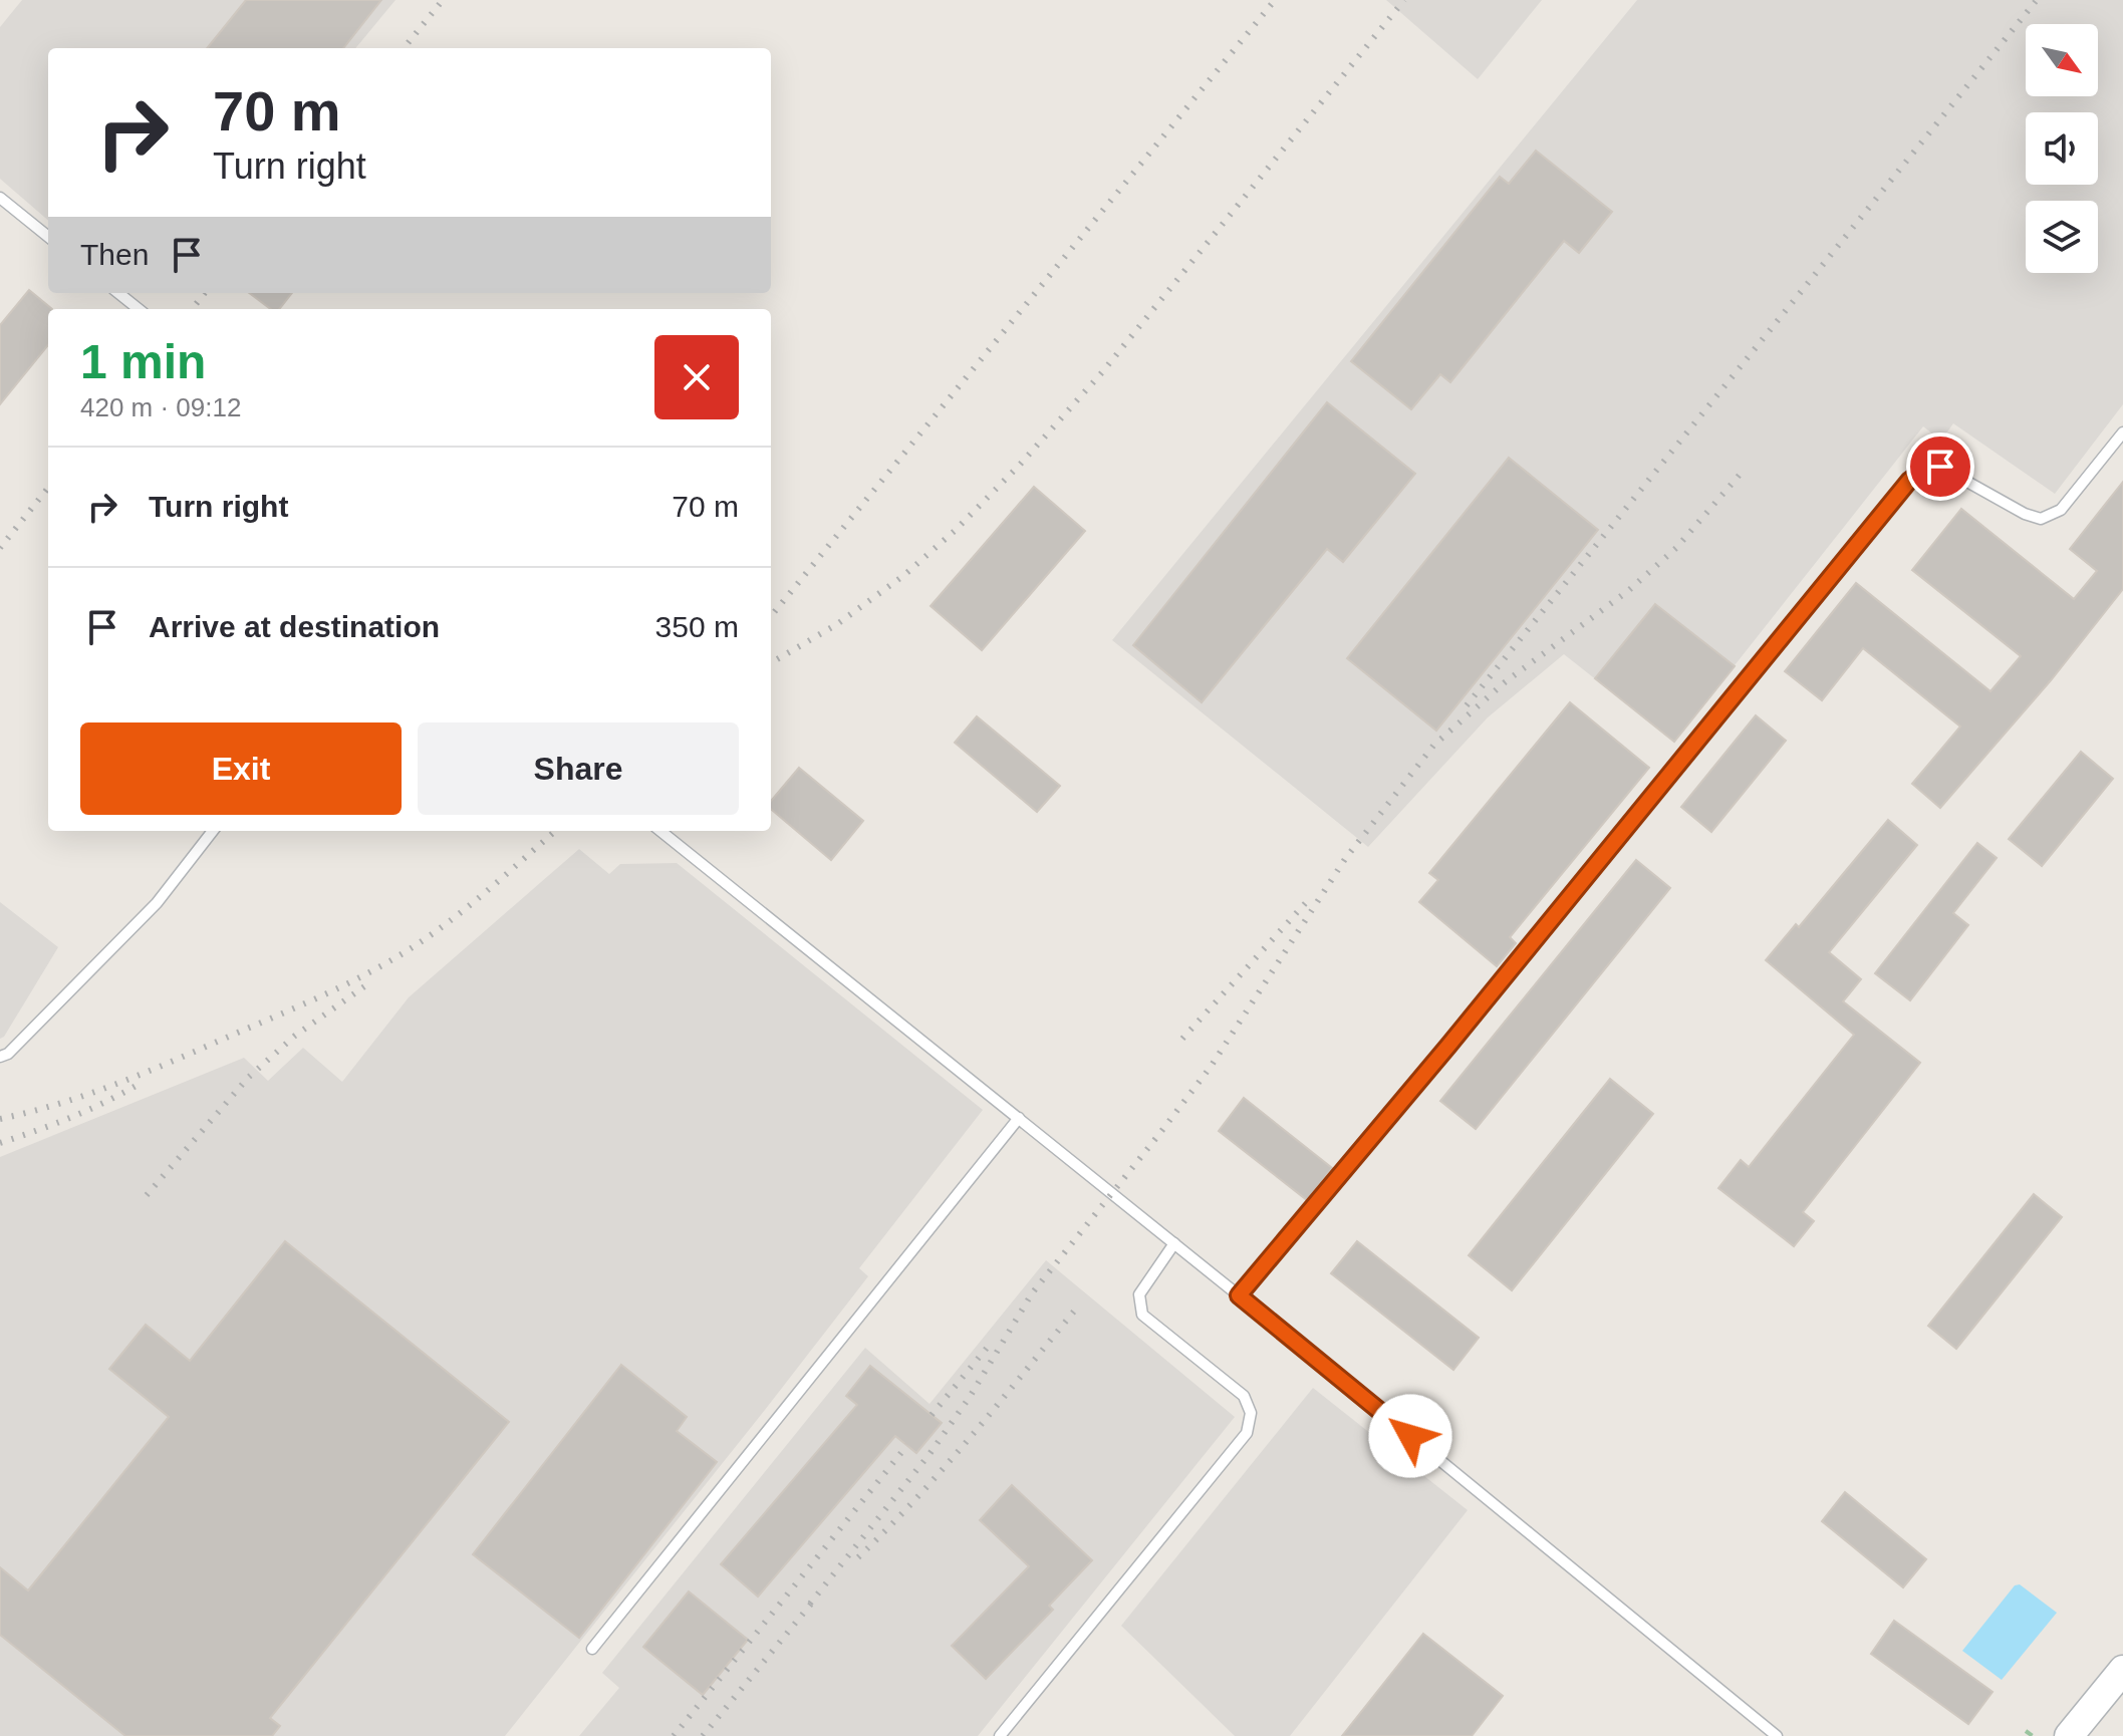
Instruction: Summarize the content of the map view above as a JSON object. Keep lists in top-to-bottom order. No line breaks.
{"north":"bottom right","page":{"turn":["70 m","Turn right"],"then":"Then","heading":["1 min","420 m · 09:12"],"list":[{"name":"Turn right","value":"70 m"},{"name":"Arrive at destination","value":"350 m"}],"buttons":["Exit","Share"]}}
